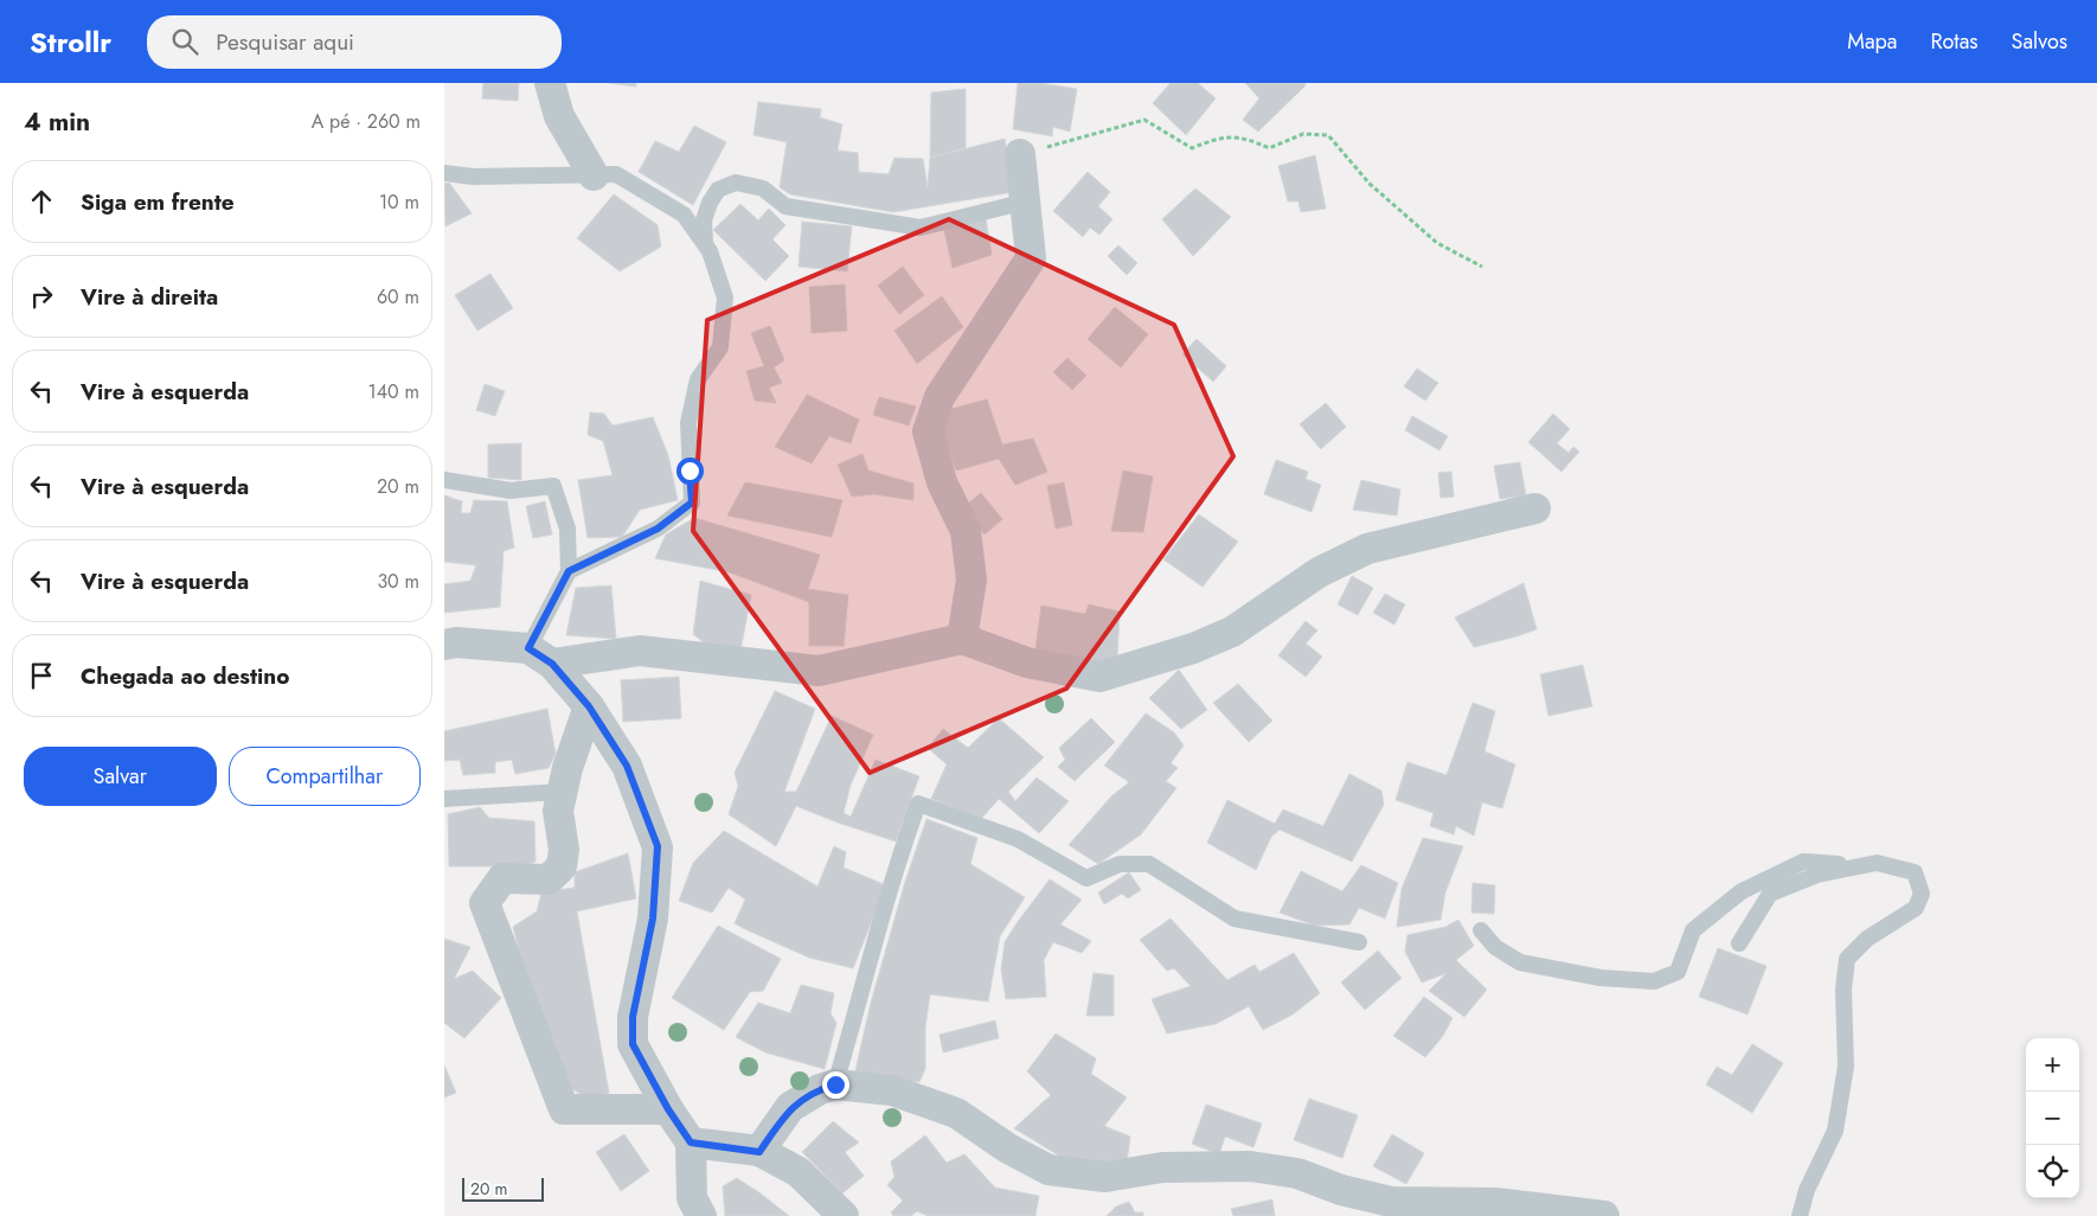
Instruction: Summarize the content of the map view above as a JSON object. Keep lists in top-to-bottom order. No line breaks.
{"scale_bar":"20 m","page":{"header":"Strollr","search":"Pesquisar aqui","nav":["Mapa","Rotas","Salvos"],"heading":["4 min","A pé · 260 m"],"list":[["Siga em frente","10 m"],["Vire à direita","60 m"],["Vire à esquerda","140 m"],["Vire à esquerda","20 m"],["Vire à esquerda","30 m"],"Chegada ao destino"],"buttons":["Salvar","Compartilhar"],"map_buttons":["+","−"],"scale":"20 m"}}
